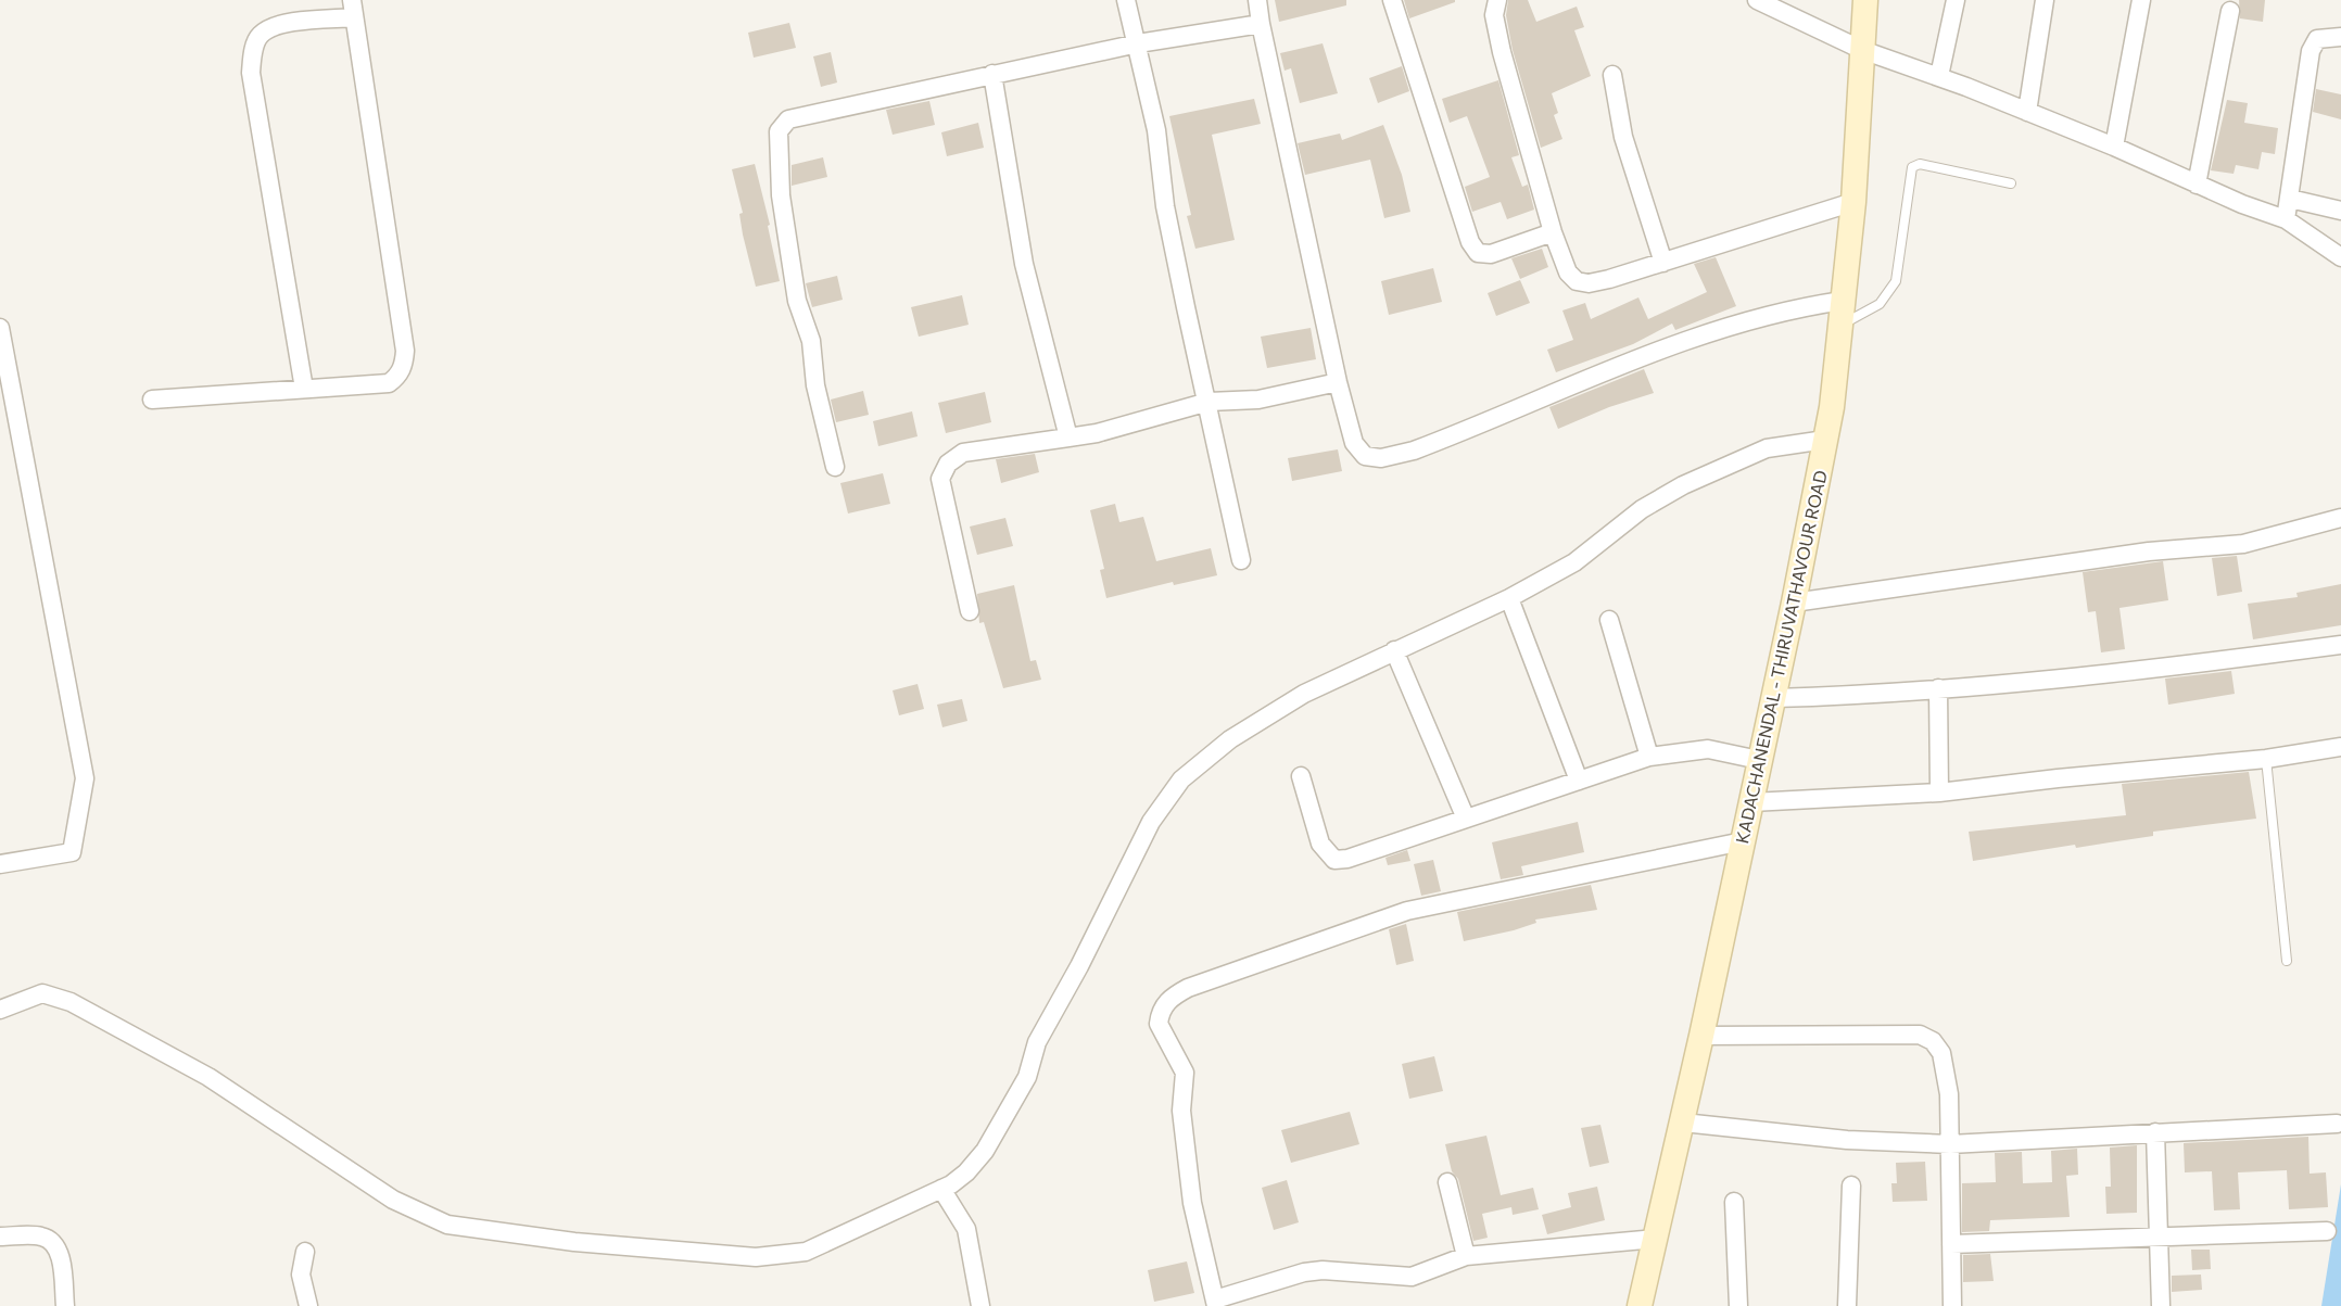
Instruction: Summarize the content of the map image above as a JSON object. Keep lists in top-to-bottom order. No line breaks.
{"streets":{"main road":["KADACHANENDAL - THIRUVATHAVOUR ROAD"]}}
